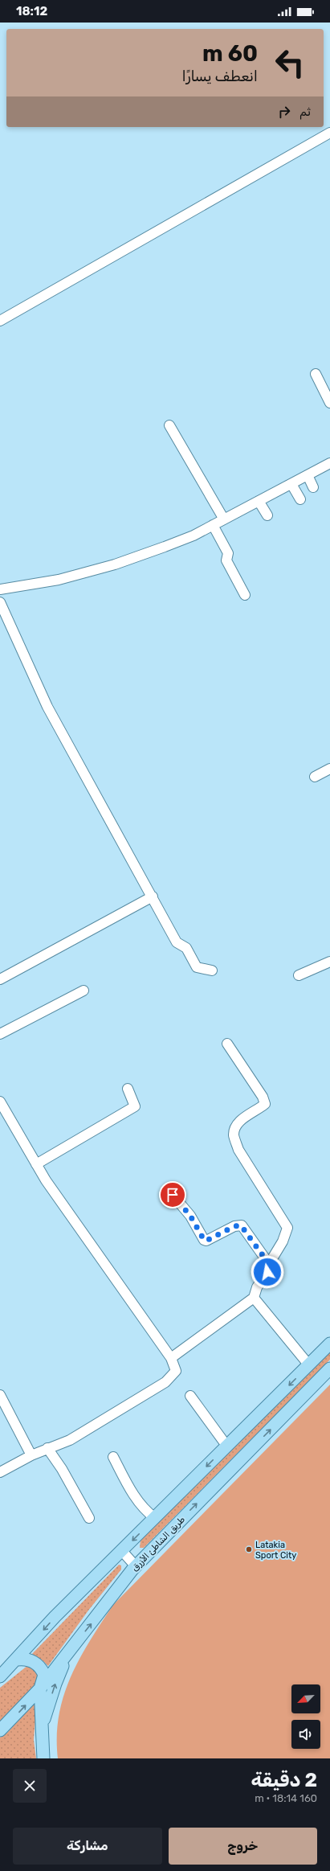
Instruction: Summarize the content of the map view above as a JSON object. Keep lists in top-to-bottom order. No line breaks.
{"streets":{"main road":["طريق الشاطئ الأزرق"]},"places":["Latakia Sport City"],"north":"bottom left","page":{"status":"18:12","turn":["60 m","انعطف يسارًا"],"then":"ثم","heading":["2 دقيقة","160 m · 18:14"],"buttons":["خروج","مشاركة"]}}
